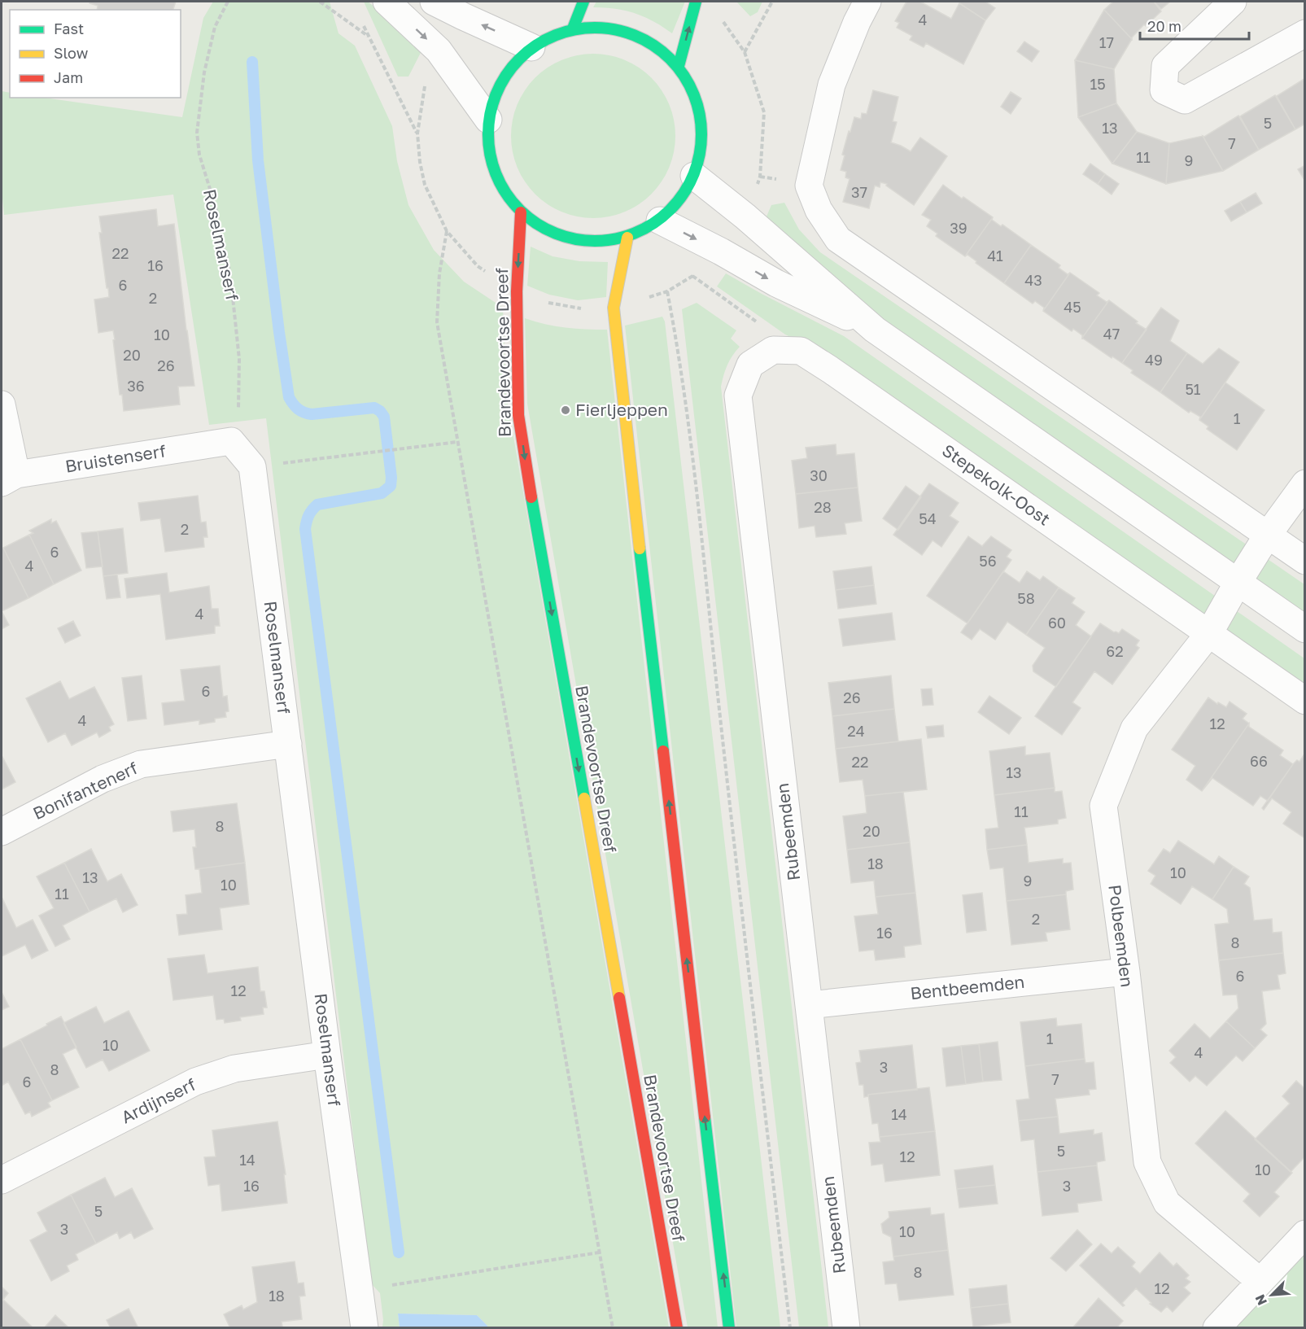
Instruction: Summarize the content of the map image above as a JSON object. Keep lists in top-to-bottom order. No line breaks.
{"streets":{"main road":["Brandevoortse Dreef"],"street":["Roselmanserf","Bruistenserf","Stepekolk-Oost","Bonifantenerf","Rubeemden","Polbeemden","Bentbeemden","Ardijnserf"]},"crossings":[["Roselmanserf","Bruistenserf"],["Roselmanserf","Bonifantenerf"],["Roselmanserf","Ardijnserf"],["Stepekolk-Oost","Rubeemden"],["Stepekolk-Oost","Polbeemden"],["Rubeemden","Bentbeemden"],["Polbeemden","Bentbeemden"]],"places":["Fierljeppen"],"house_numbers":["4","17","15","5","13","7","11","9","37","39","22","41","16","43","6","2","45","47","10","20","49","26","36","51","1","30","28","54","2","6","56","4","58","4","60","62","6","26","4","12","24","66","22","13","11","8","20","18","10","13","9","10","11","2","16","8","6","12","1","10","4","3","8","7","6","14","5","12","14","10","16","3","5","3","10","8","12","18"],"legend":["Fast","Slow","Jam"],"scale_bar":"20 m","north":"bottom left"}
